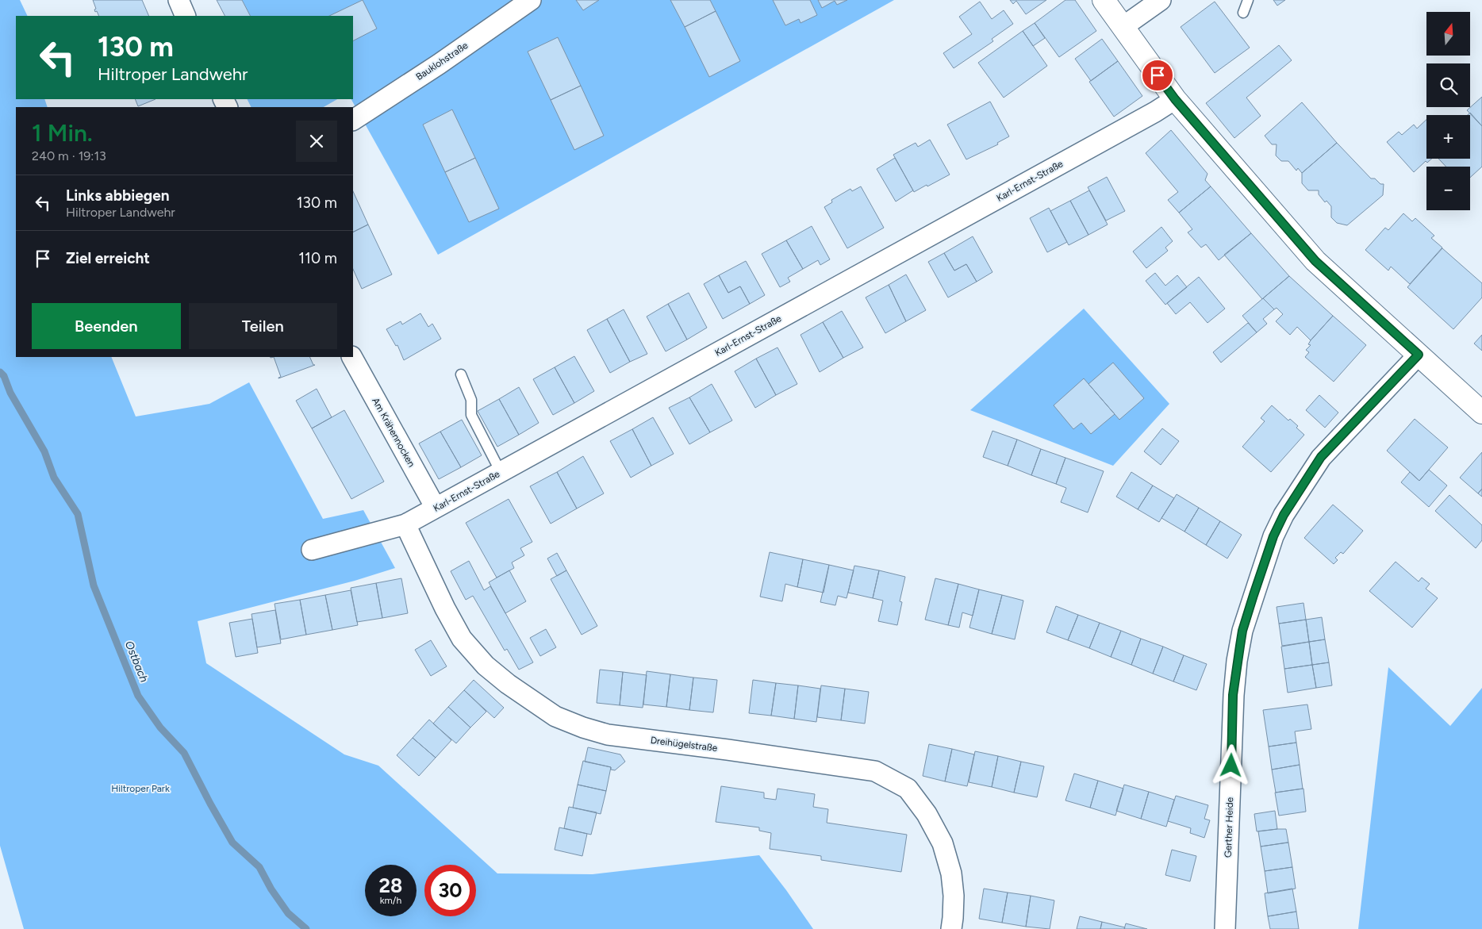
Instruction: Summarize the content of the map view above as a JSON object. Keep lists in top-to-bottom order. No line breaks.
{"streets":{"street":["Bauklohstraße","Karl-Ernst-Straße","Am Krähennocken","Dreihügelstraße","Gerther Heide"]},"crossings":[["Karl-Ernst-Straße","Am Krähennocken"],["Karl-Ernst-Straße","Dreihügelstraße"]],"water":["Ostbach"],"parks":["Hiltroper Park"],"north":"top","page":{"map_buttons":["+","−"],"turn":["130 m","Hiltroper Landwehr"],"heading":["1 Min.","240 m · 19:13"],"list":[{"name":"Links abbiegen","note":"Hiltroper Landwehr","value":"130 m"},{"name":"Ziel erreicht","value":"110 m"}],"buttons":["Beenden","Teilen"],"speed":"28 km/h","limit":"30"}}
